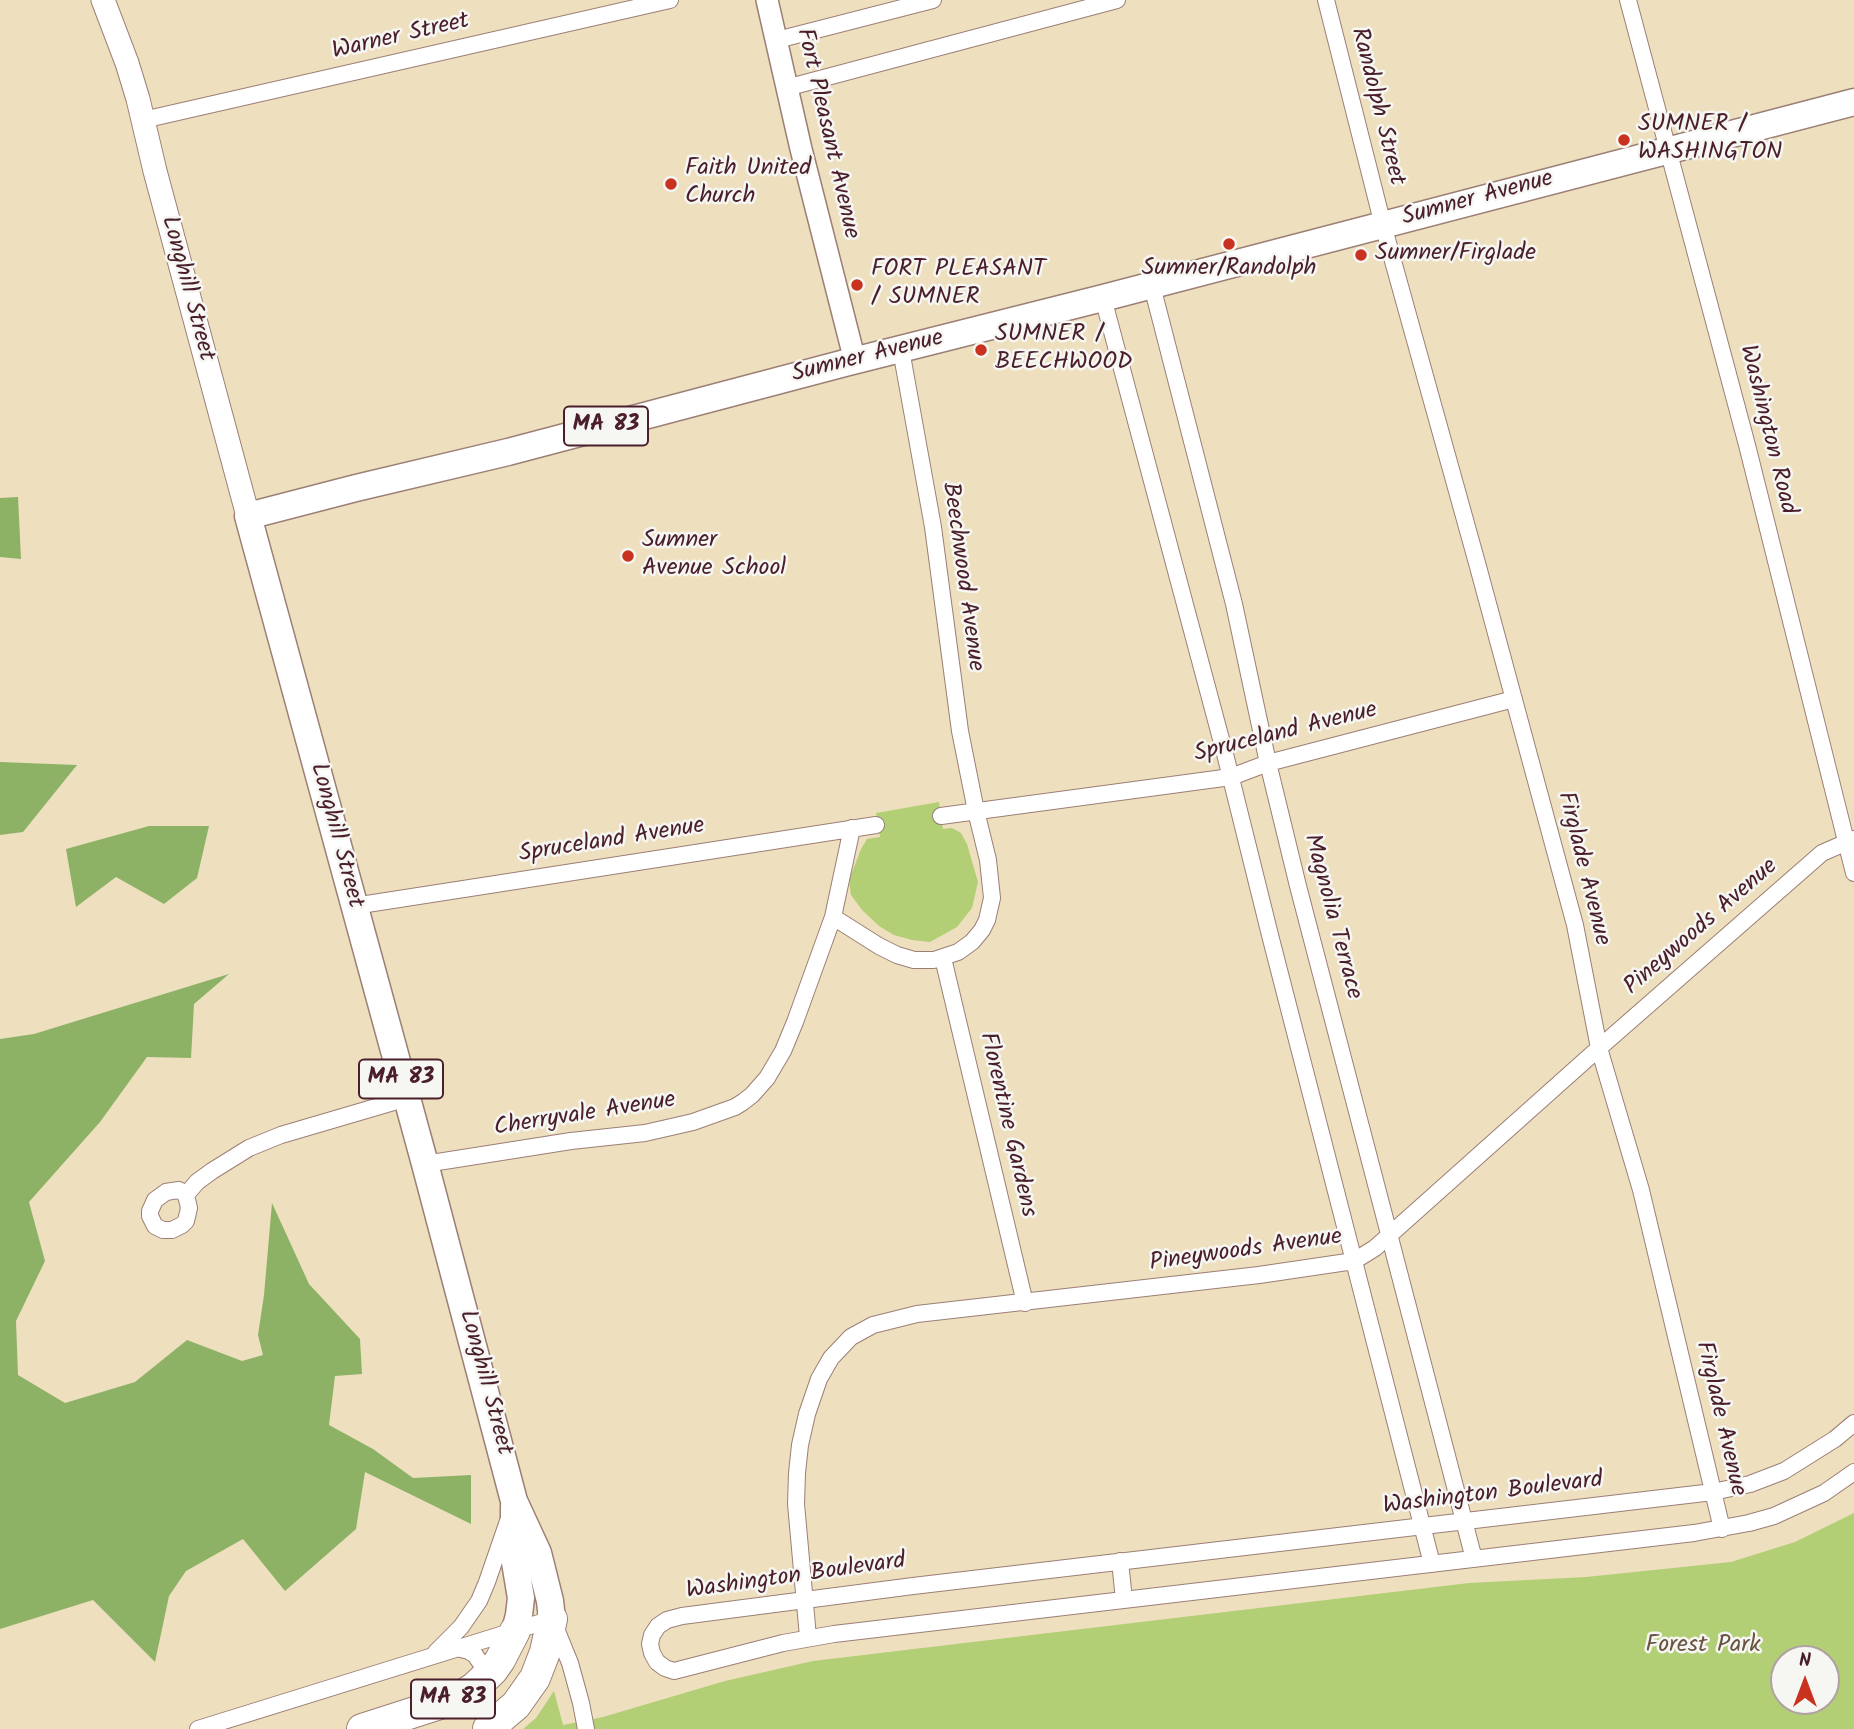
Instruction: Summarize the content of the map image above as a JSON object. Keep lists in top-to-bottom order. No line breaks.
{"streets":{"highway":["MA 83"],"main road":["Sumner Avenue","Longhill Street"],"street":["Warner Street","Randolph Street","Fort Pleasant Avenue","Washington Road","Beechwood Avenue","Spruceland Avenue","Firglade Avenue","Magnolia Terrace","Pineywoods Avenue","Cherryvale Avenue","Florentine Gardens","Washington Boulevard"]},"crossings":[["Warner Street","Longhill Street"],["Randolph Street","Sumner Avenue"],["Randolph Street","Firglade Avenue"],["Fort Pleasant Avenue","Sumner Avenue"],["Sumner Avenue","Longhill Street"],["Sumner Avenue","Washington Road"],["Sumner Avenue","Beechwood Avenue"],["Sumner Avenue","Firglade Avenue"],["Sumner Avenue","Magnolia Terrace"],["Longhill Street","MA 83"],["Longhill Street","Spruceland Avenue"],["Longhill Street","Cherryvale Avenue"],["Washington Road","Pineywoods Avenue"],["Beechwood Avenue","Spruceland Avenue"],["Beechwood Avenue","Florentine Gardens"],["Spruceland Avenue","Firglade Avenue"],["Spruceland Avenue","Magnolia Terrace"],["Spruceland Avenue","Cherryvale Avenue"],["Firglade Avenue","Pineywoods Avenue"],["Firglade Avenue","Washington Boulevard"],["Magnolia Terrace","Pineywoods Avenue"],["Magnolia Terrace","Washington Boulevard"],["Pineywoods Avenue","Florentine Gardens"],["Pineywoods Avenue","Washington Boulevard"]],"parks":["Forest Park"],"places":["SUMNER / WASHINGTON","Faith United Church","Sumner/Randolph","Sumner/Firglade","FORT PLEASANT / SUMNER","SUMNER / BEECHWOOD","Sumner Avenue School"],"north":"top"}
